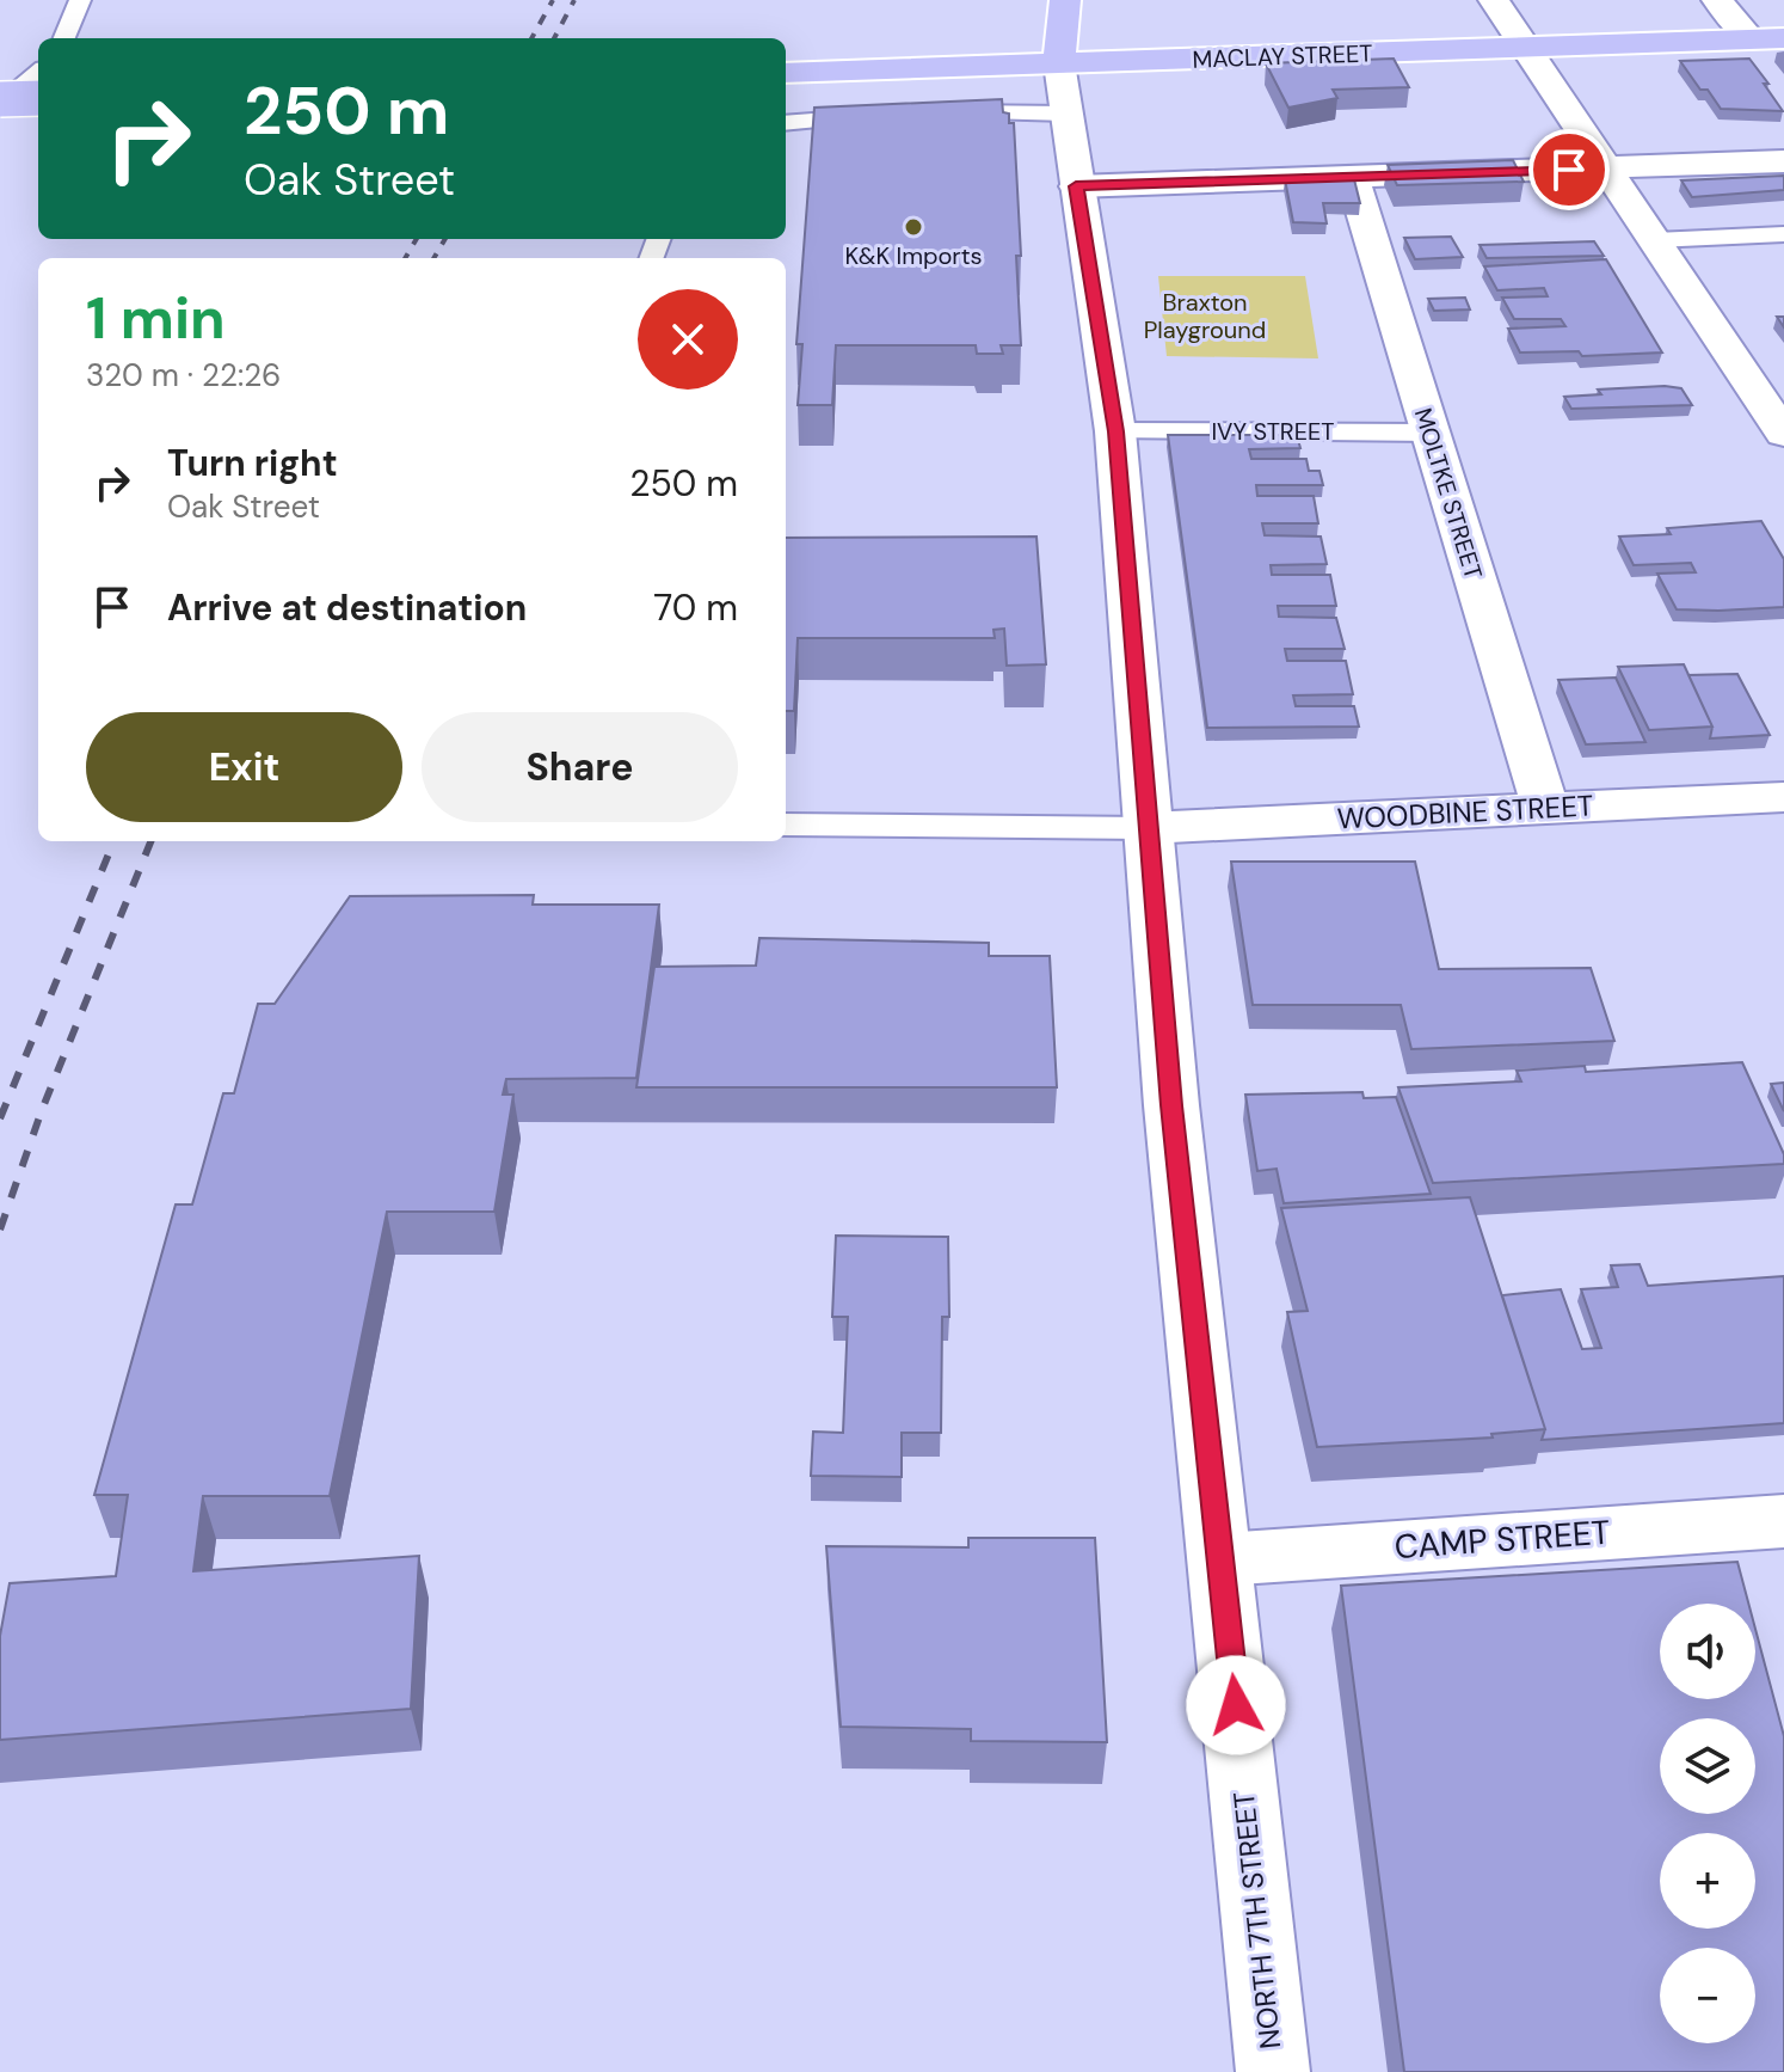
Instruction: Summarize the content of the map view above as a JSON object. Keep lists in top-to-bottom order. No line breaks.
{"streets":{"main road":["MACLAY STREET","NORTH 7TH STREET"],"street":["MOLTKE STREET","WOODBINE STREET","CAMP STREET"],"lane":["IVY STREET"]},"crossings":[["MACLAY STREET","NORTH 7TH STREET"],["IVY STREET","MOLTKE STREET"],["IVY STREET","NORTH 7TH STREET"],["MOLTKE STREET","WOODBINE STREET"],["WOODBINE STREET","NORTH 7TH STREET"],["CAMP STREET","NORTH 7TH STREET"]],"parks":["Braxton Playground"],"places":["K&K Imports"],"page":{"turn":["250 m","Oak Street"],"heading":["1 min","320 m · 22:26"],"list":[{"name":"Turn right","note":"Oak Street","value":"250 m"},{"name":"Arrive at destination","value":"70 m"}],"buttons":["Exit","Share"],"map_buttons":["+","−"]}}
